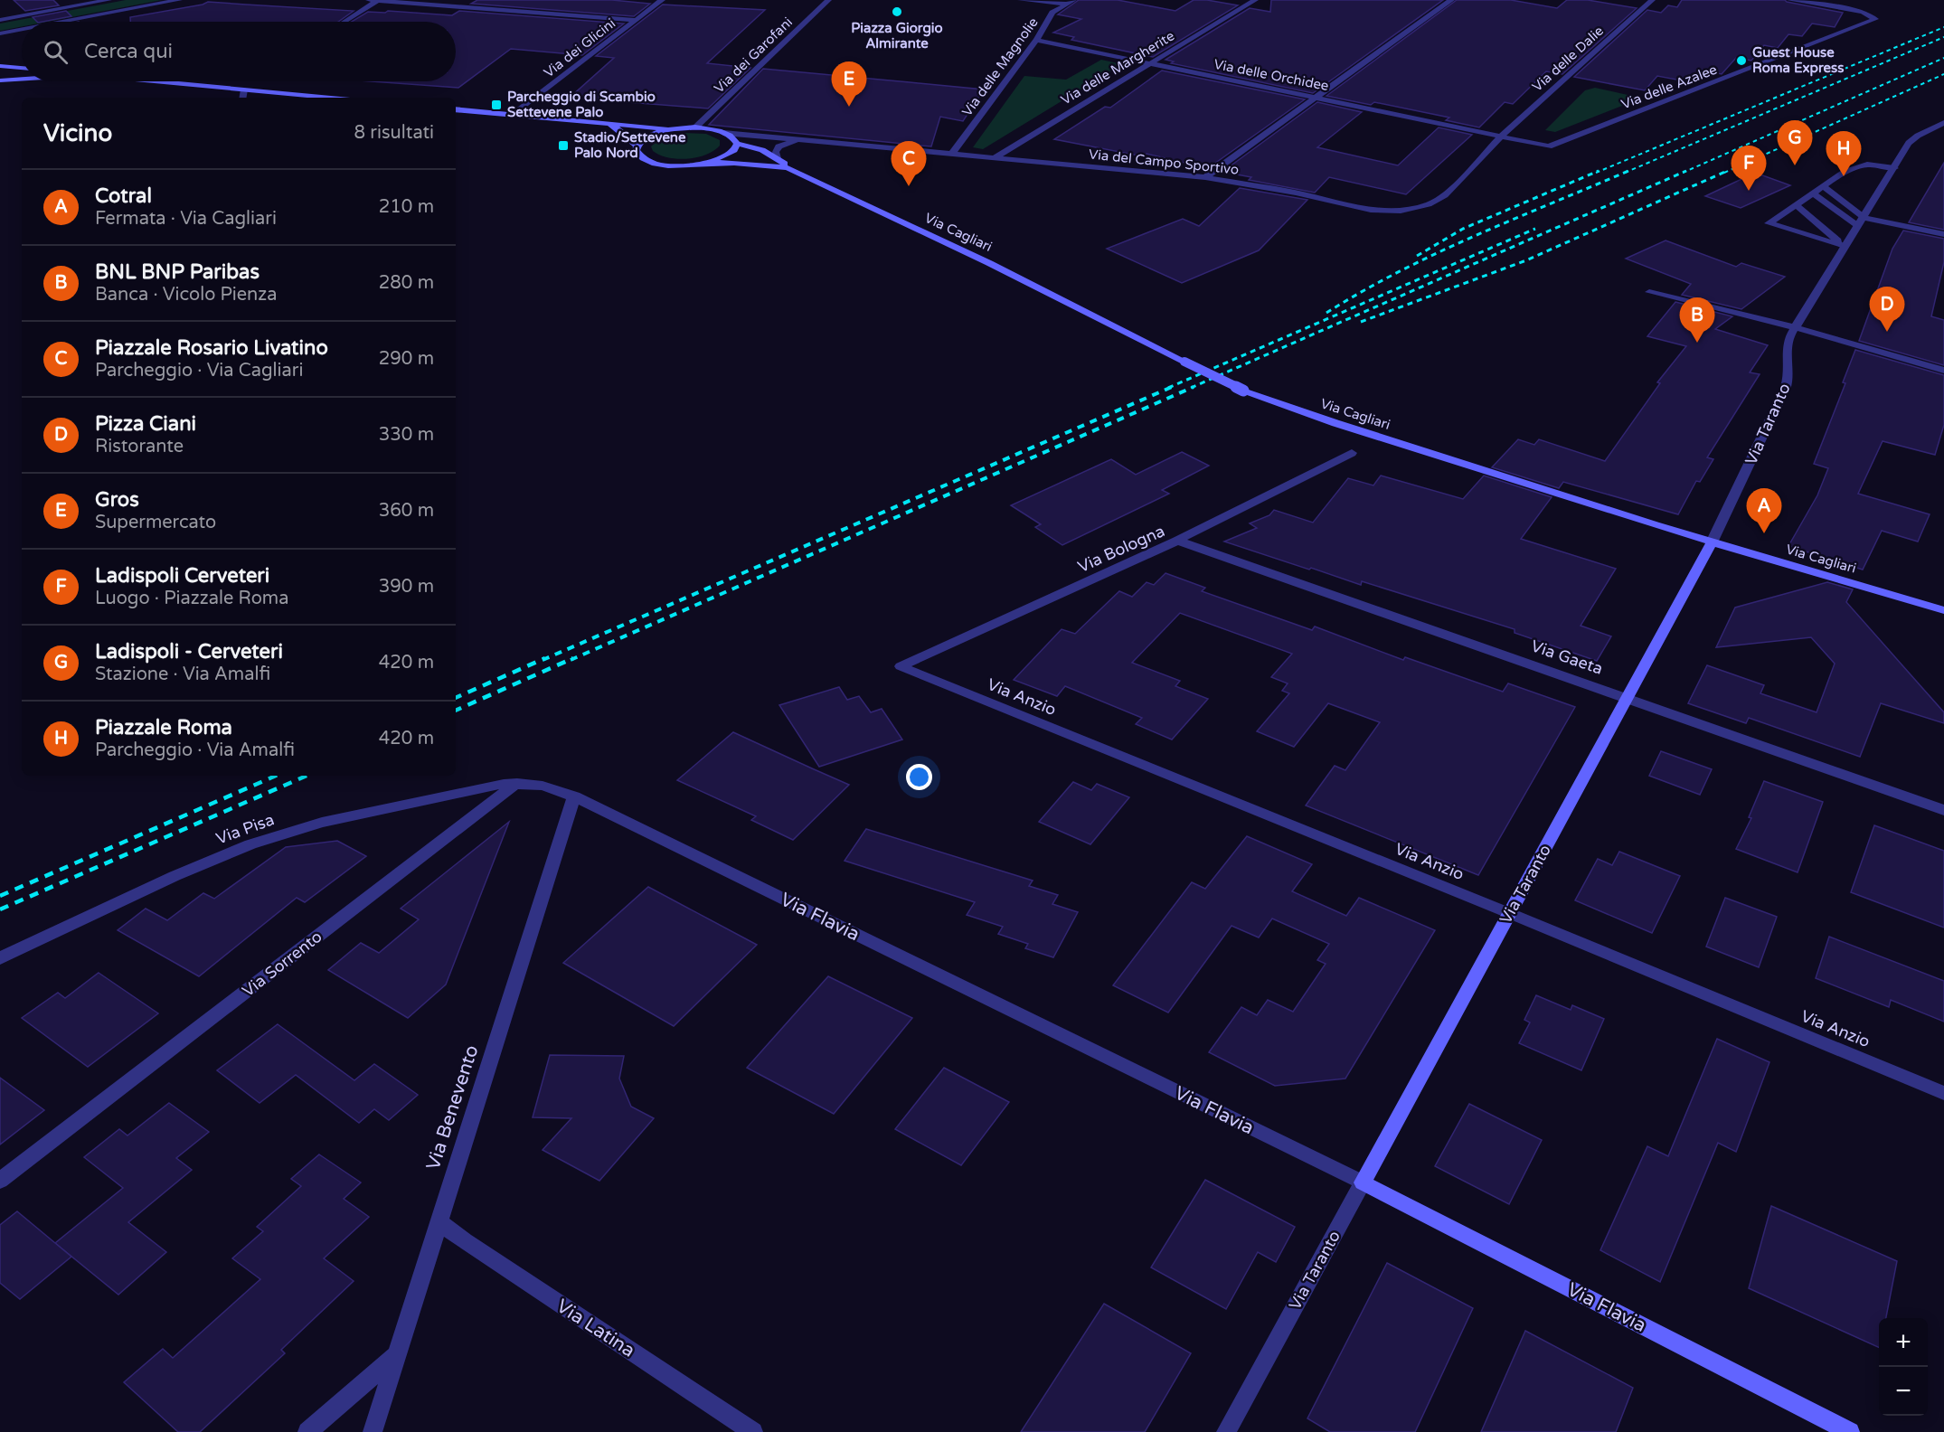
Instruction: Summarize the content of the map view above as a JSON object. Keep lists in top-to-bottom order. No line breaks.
{"streets":{"street":["Via dei Glicini","Via dei Garofani","Via delle Dalie","Via delle Magnolie","Via delle Margherite","Via delle Orchidee","Via delle Azalee","Via del Campo Sportivo","Via Cagliari","Via Taranto","Via Bologna","Via Gaeta","Via Anzio","Via Pisa","Via Flavia","Via Sorrento","Via Benevento","Via Latina"]},"crossings":[["Via delle Dalie","Via delle Orchidee"],["Via delle Dalie","Via delle Azalee"],["Via delle Dalie","Via del Campo Sportivo"],["Via delle Magnolie","Via delle Orchidee"],["Via delle Magnolie","Via del Campo Sportivo"],["Via delle Margherite","Via delle Orchidee"],["Via delle Margherite","Via del Campo Sportivo"],["Via delle Orchidee","Via delle Azalee"],["Via delle Orchidee","Via del Campo Sportivo"],["Via delle Azalee","Via del Campo Sportivo"],["Via del Campo Sportivo","Via Cagliari"],["Via Cagliari","Via Taranto"],["Via Taranto","Via Gaeta"],["Via Taranto","Via Anzio"],["Via Taranto","Via Flavia"],["Via Bologna","Via Gaeta"],["Via Bologna","Via Anzio"],["Via Pisa","Via Sorrento"],["Via Flavia","Via Benevento"],["Via Benevento","Via Latina"]],"places":{"other":["Piazza Giorgio Almirante","Guest House Roma Express"],"transit":["Parcheggio di Scambio Settevene Palo","Stadio/Settevene Palo Nord"]},"page":{"search":"Cerca qui","pins":["E","G","H","C","F","D","B","A"],"heading":["Vicino","8 risultati"],"list":[{"mark":"A","name":"Cotral","note":"Fermata · Via Cagliari","value":"210 m"},{"mark":"B","name":"BNL BNP Paribas","note":"Banca · Vicolo Pienza","value":"280 m"},{"mark":"C","name":"Piazzale Rosario Livatino","note":"Parcheggio · Via Cagliari","value":"290 m"},{"mark":"D","name":"Pizza Ciani","note":"Ristorante","value":"330 m"},{"mark":"E","name":"Gros","note":"Supermercato","value":"360 m"},{"mark":"F","name":"Ladispoli Cerveteri","note":"Luogo · Piazzale Roma","value":"390 m"},{"mark":"G","name":"Ladispoli - Cerveteri","note":"Stazione · Via Amalfi","value":"420 m"},{"mark":"H","name":"Piazzale Roma","note":"Parcheggio · Via Amalfi","value":"420 m"}],"map_buttons":["+","−"]}}
